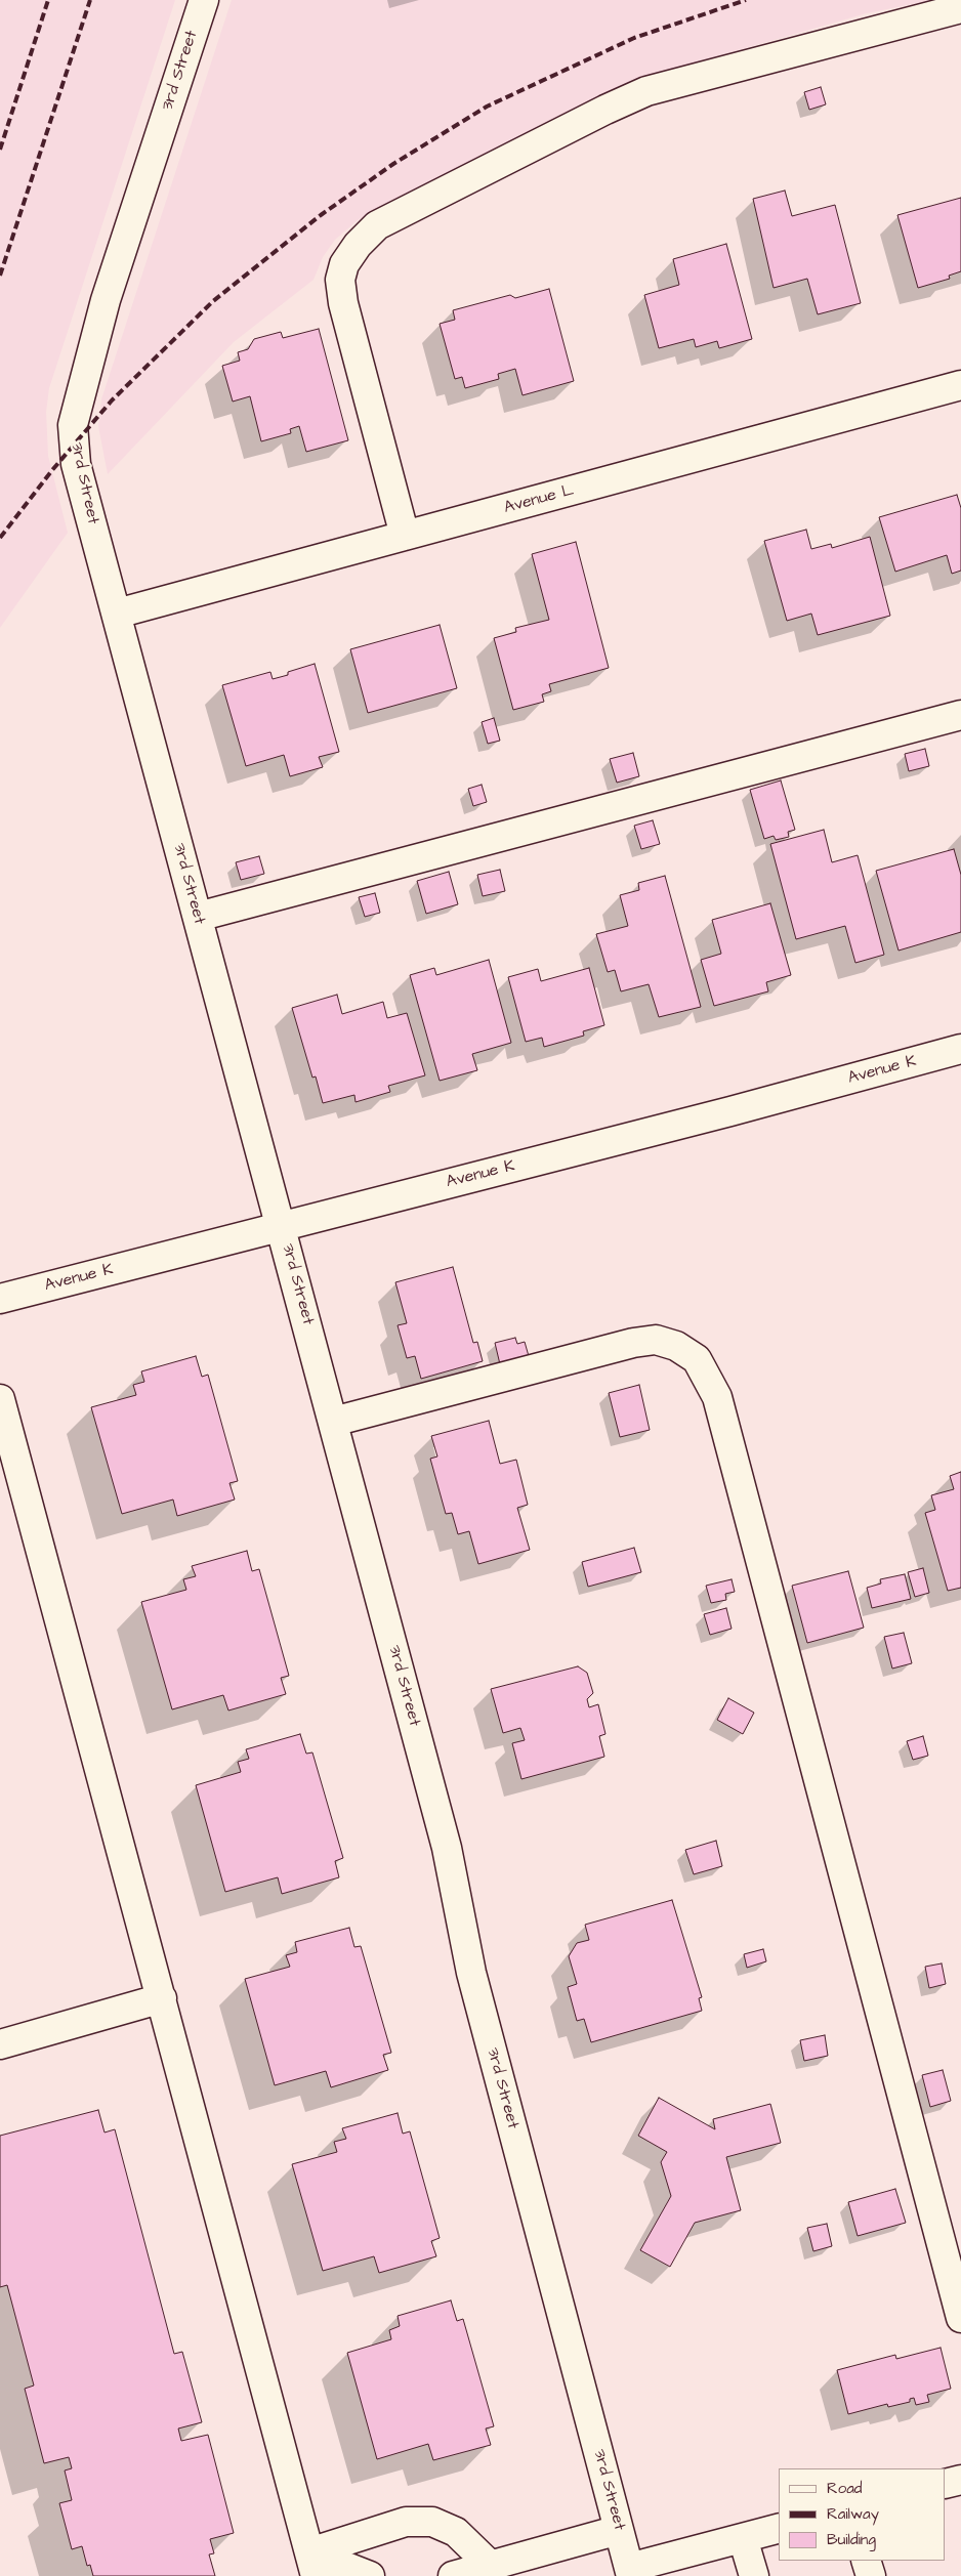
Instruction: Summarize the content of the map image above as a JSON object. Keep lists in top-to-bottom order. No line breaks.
{"streets":{"street":["3rd Street","Avenue L","Avenue K"]},"crossings":[["3rd Street","Avenue L"],["3rd Street","Avenue K"]],"legend":["Road","Railway","Building"]}
